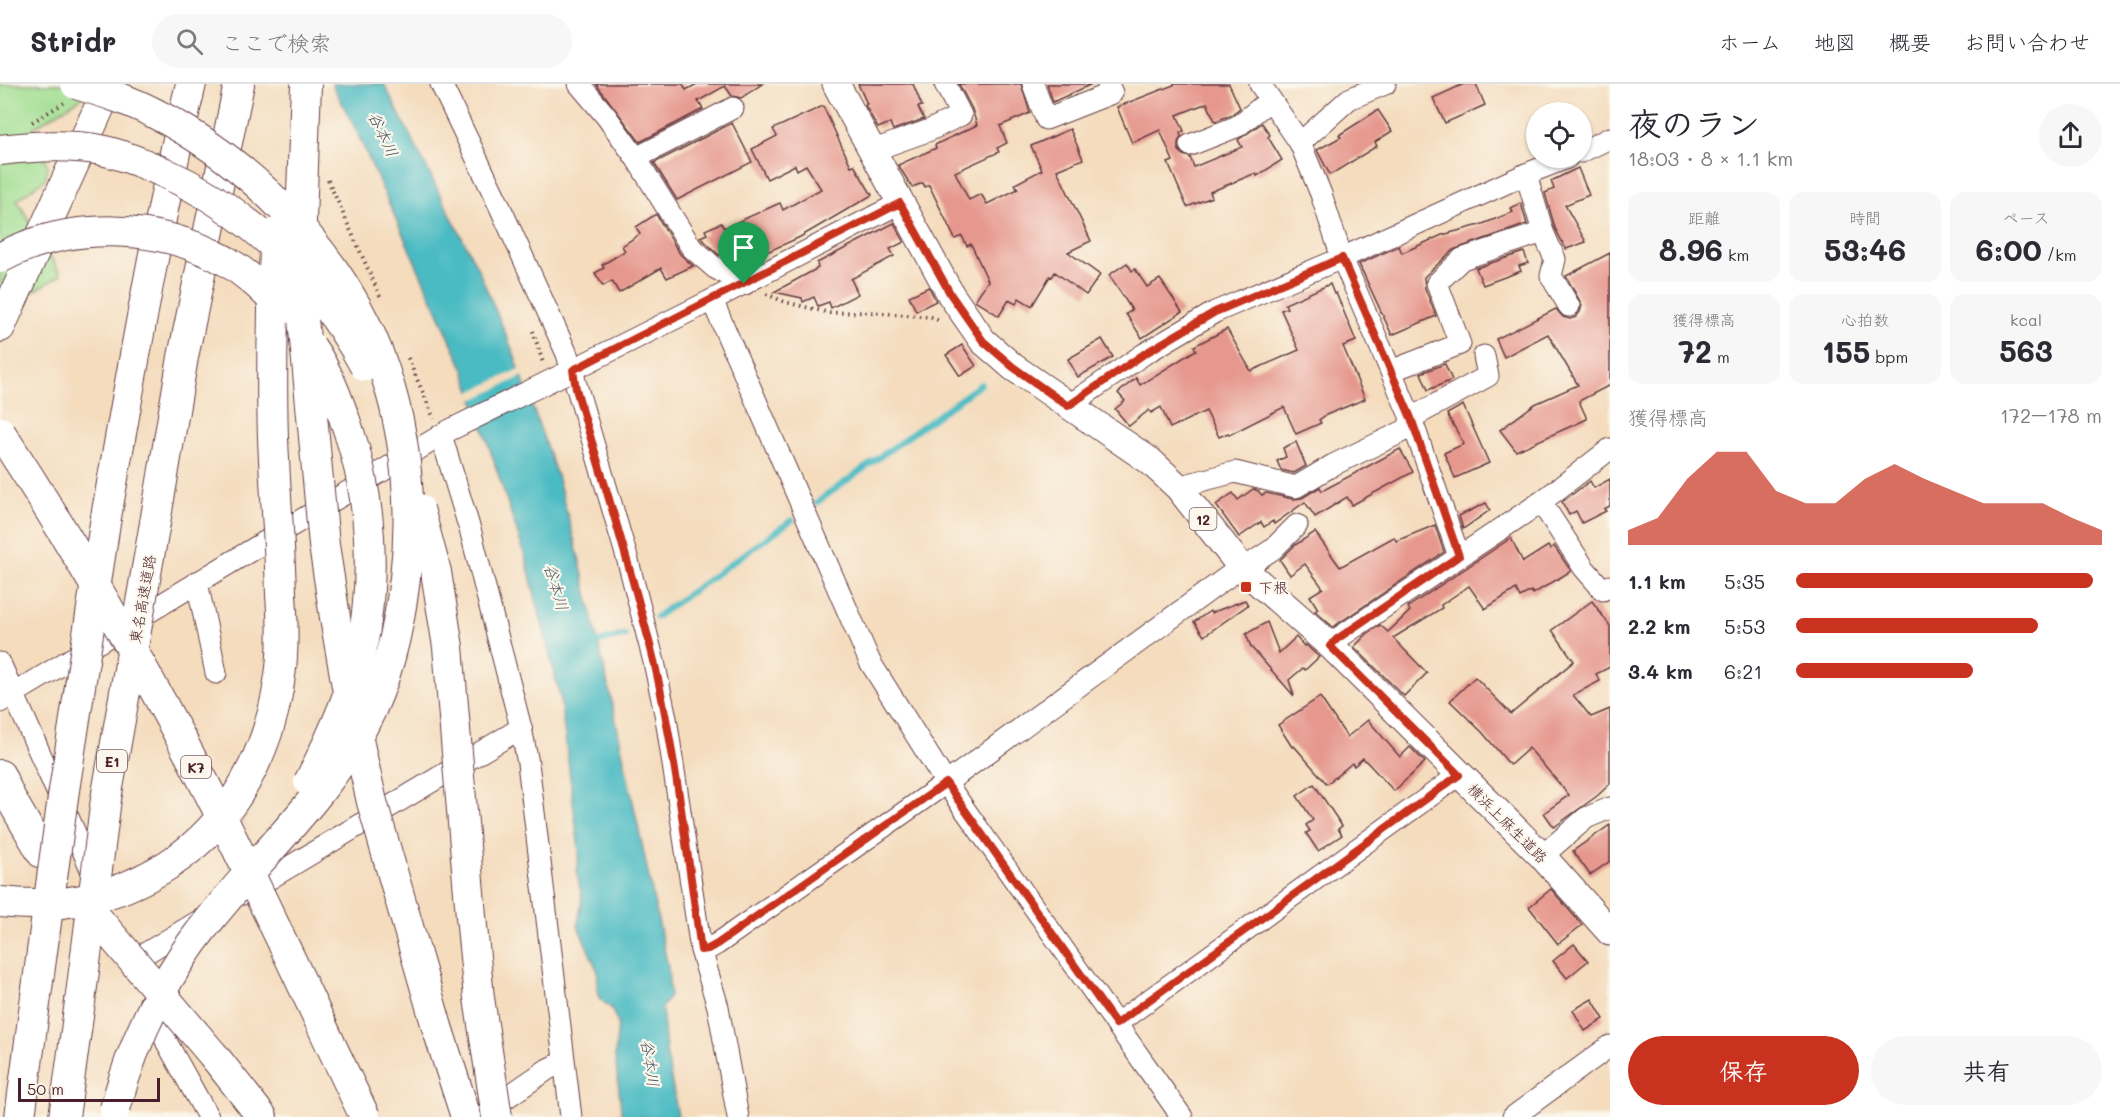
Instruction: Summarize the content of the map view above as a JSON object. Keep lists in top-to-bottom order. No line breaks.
{"streets":{"highway":["東名高速道路","E1","K7"],"main road":["12","横浜上麻生道路"]},"water":["谷本川"],"places":{"transit":["下根"]},"scale_bar":"50 m","page":{"header":"Stridr","search":"ここで検索","nav":["ホーム","地図","概要","お問い合わせ"],"heading":["夜のラン","18:03 · 8 × 1.1 km"],"stats":[["距離","8.96 km"],["時間","53:46"],["ペース","6:00 /km"],["獲得標高","72 m"],["心拍数","155 bpm"],["kcal","563"]],"chart":["獲得標高","172–178 m"],"list":[{"name":"1.1 km","note":"5:35"},{"name":"2.2 km","note":"5:53"},{"name":"3.4 km","note":"6:21"}],"buttons":["保存","共有"],"scale":"50 m"}}
